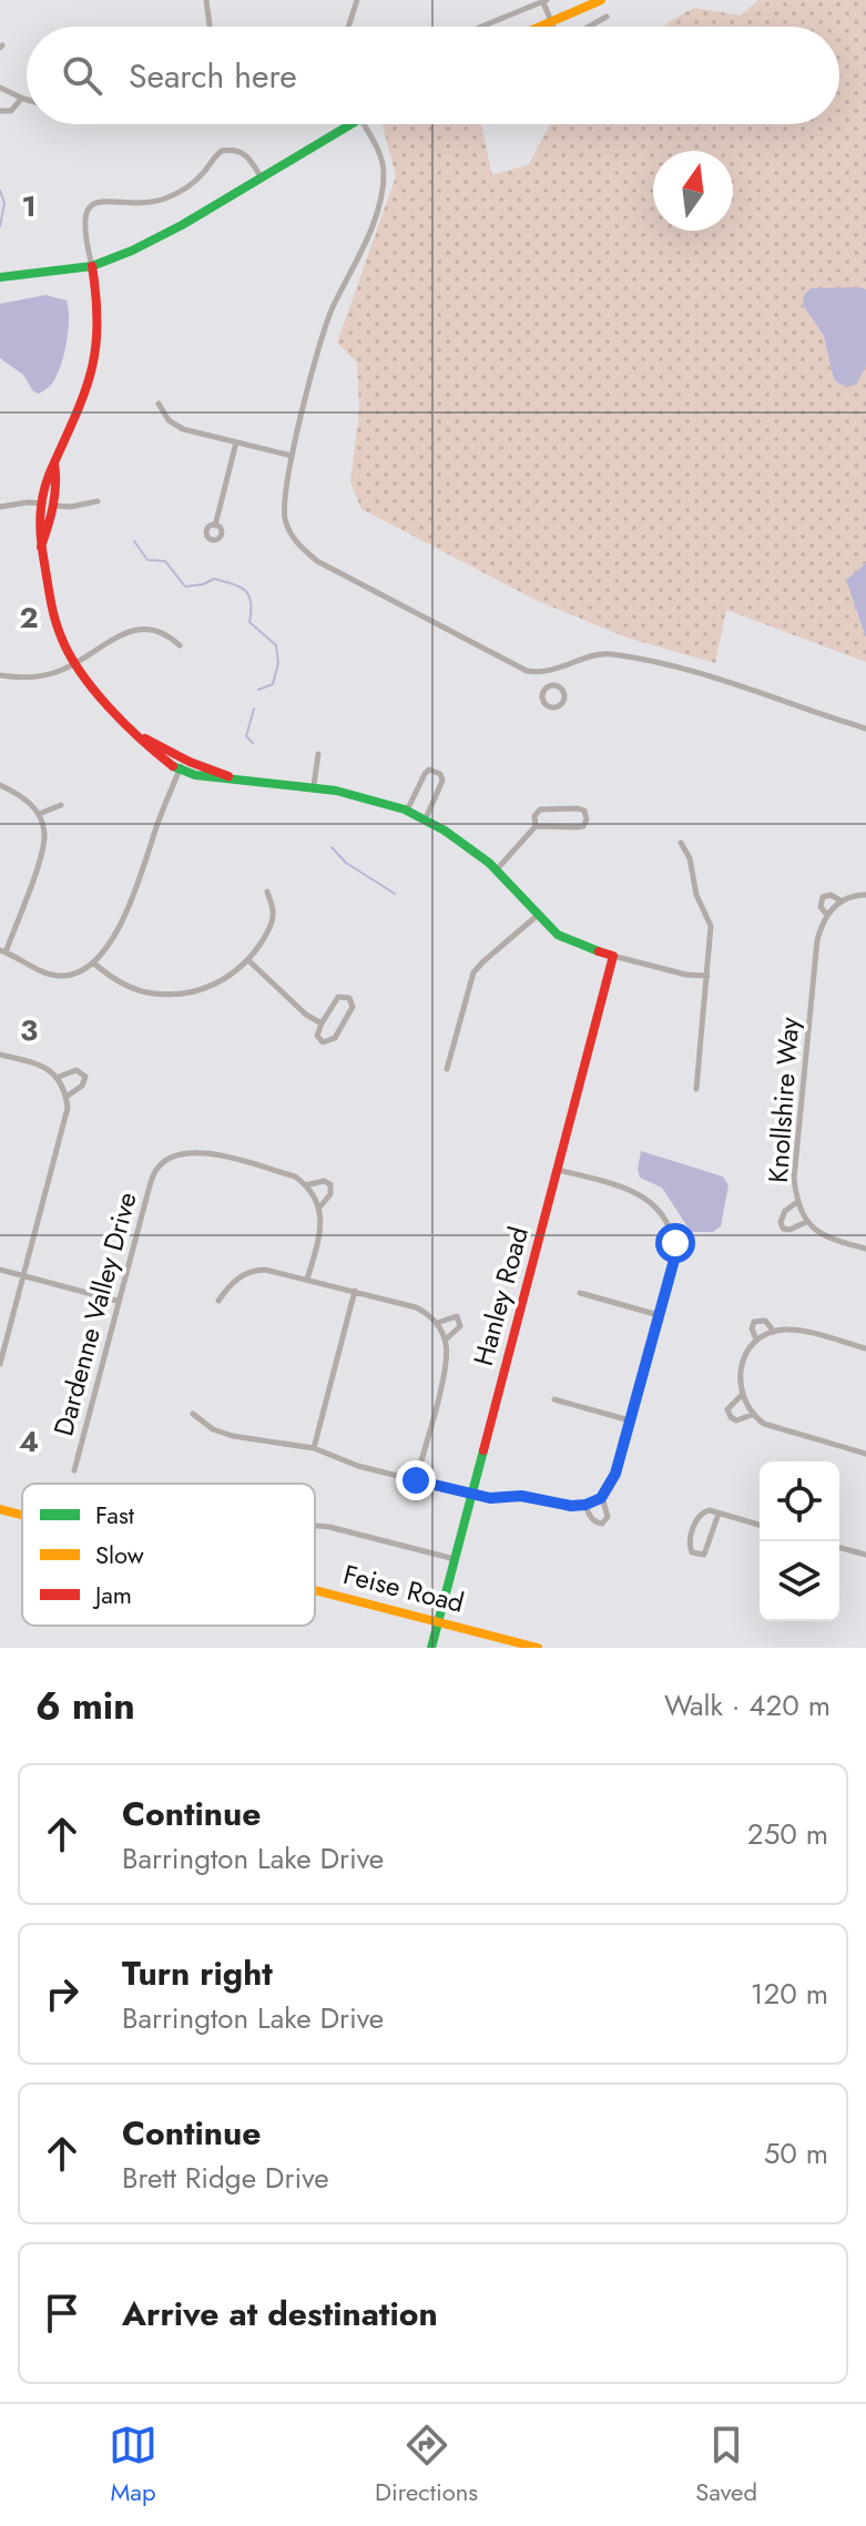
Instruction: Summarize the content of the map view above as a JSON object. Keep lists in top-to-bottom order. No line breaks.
{"streets":{"street":["Knollshire Way","Hanley Road","Dardenne Valley Drive","Feise Road"]},"crossings":[["Hanley Road","Feise Road"]],"legend":["Fast","Slow","Jam"],"north":"top","page":{"search":"Search here","heading":["6 min","Walk · 420 m"],"list":[["Continue","Barrington Lake Drive","250 m"],["Turn right","Barrington Lake Drive","120 m"],["Continue","Brett Ridge Drive","50 m"],"Arrive at destination"],"nav":["Map","Directions","Saved"]},"grid":{"rows":["1","2","3","4"]}}
